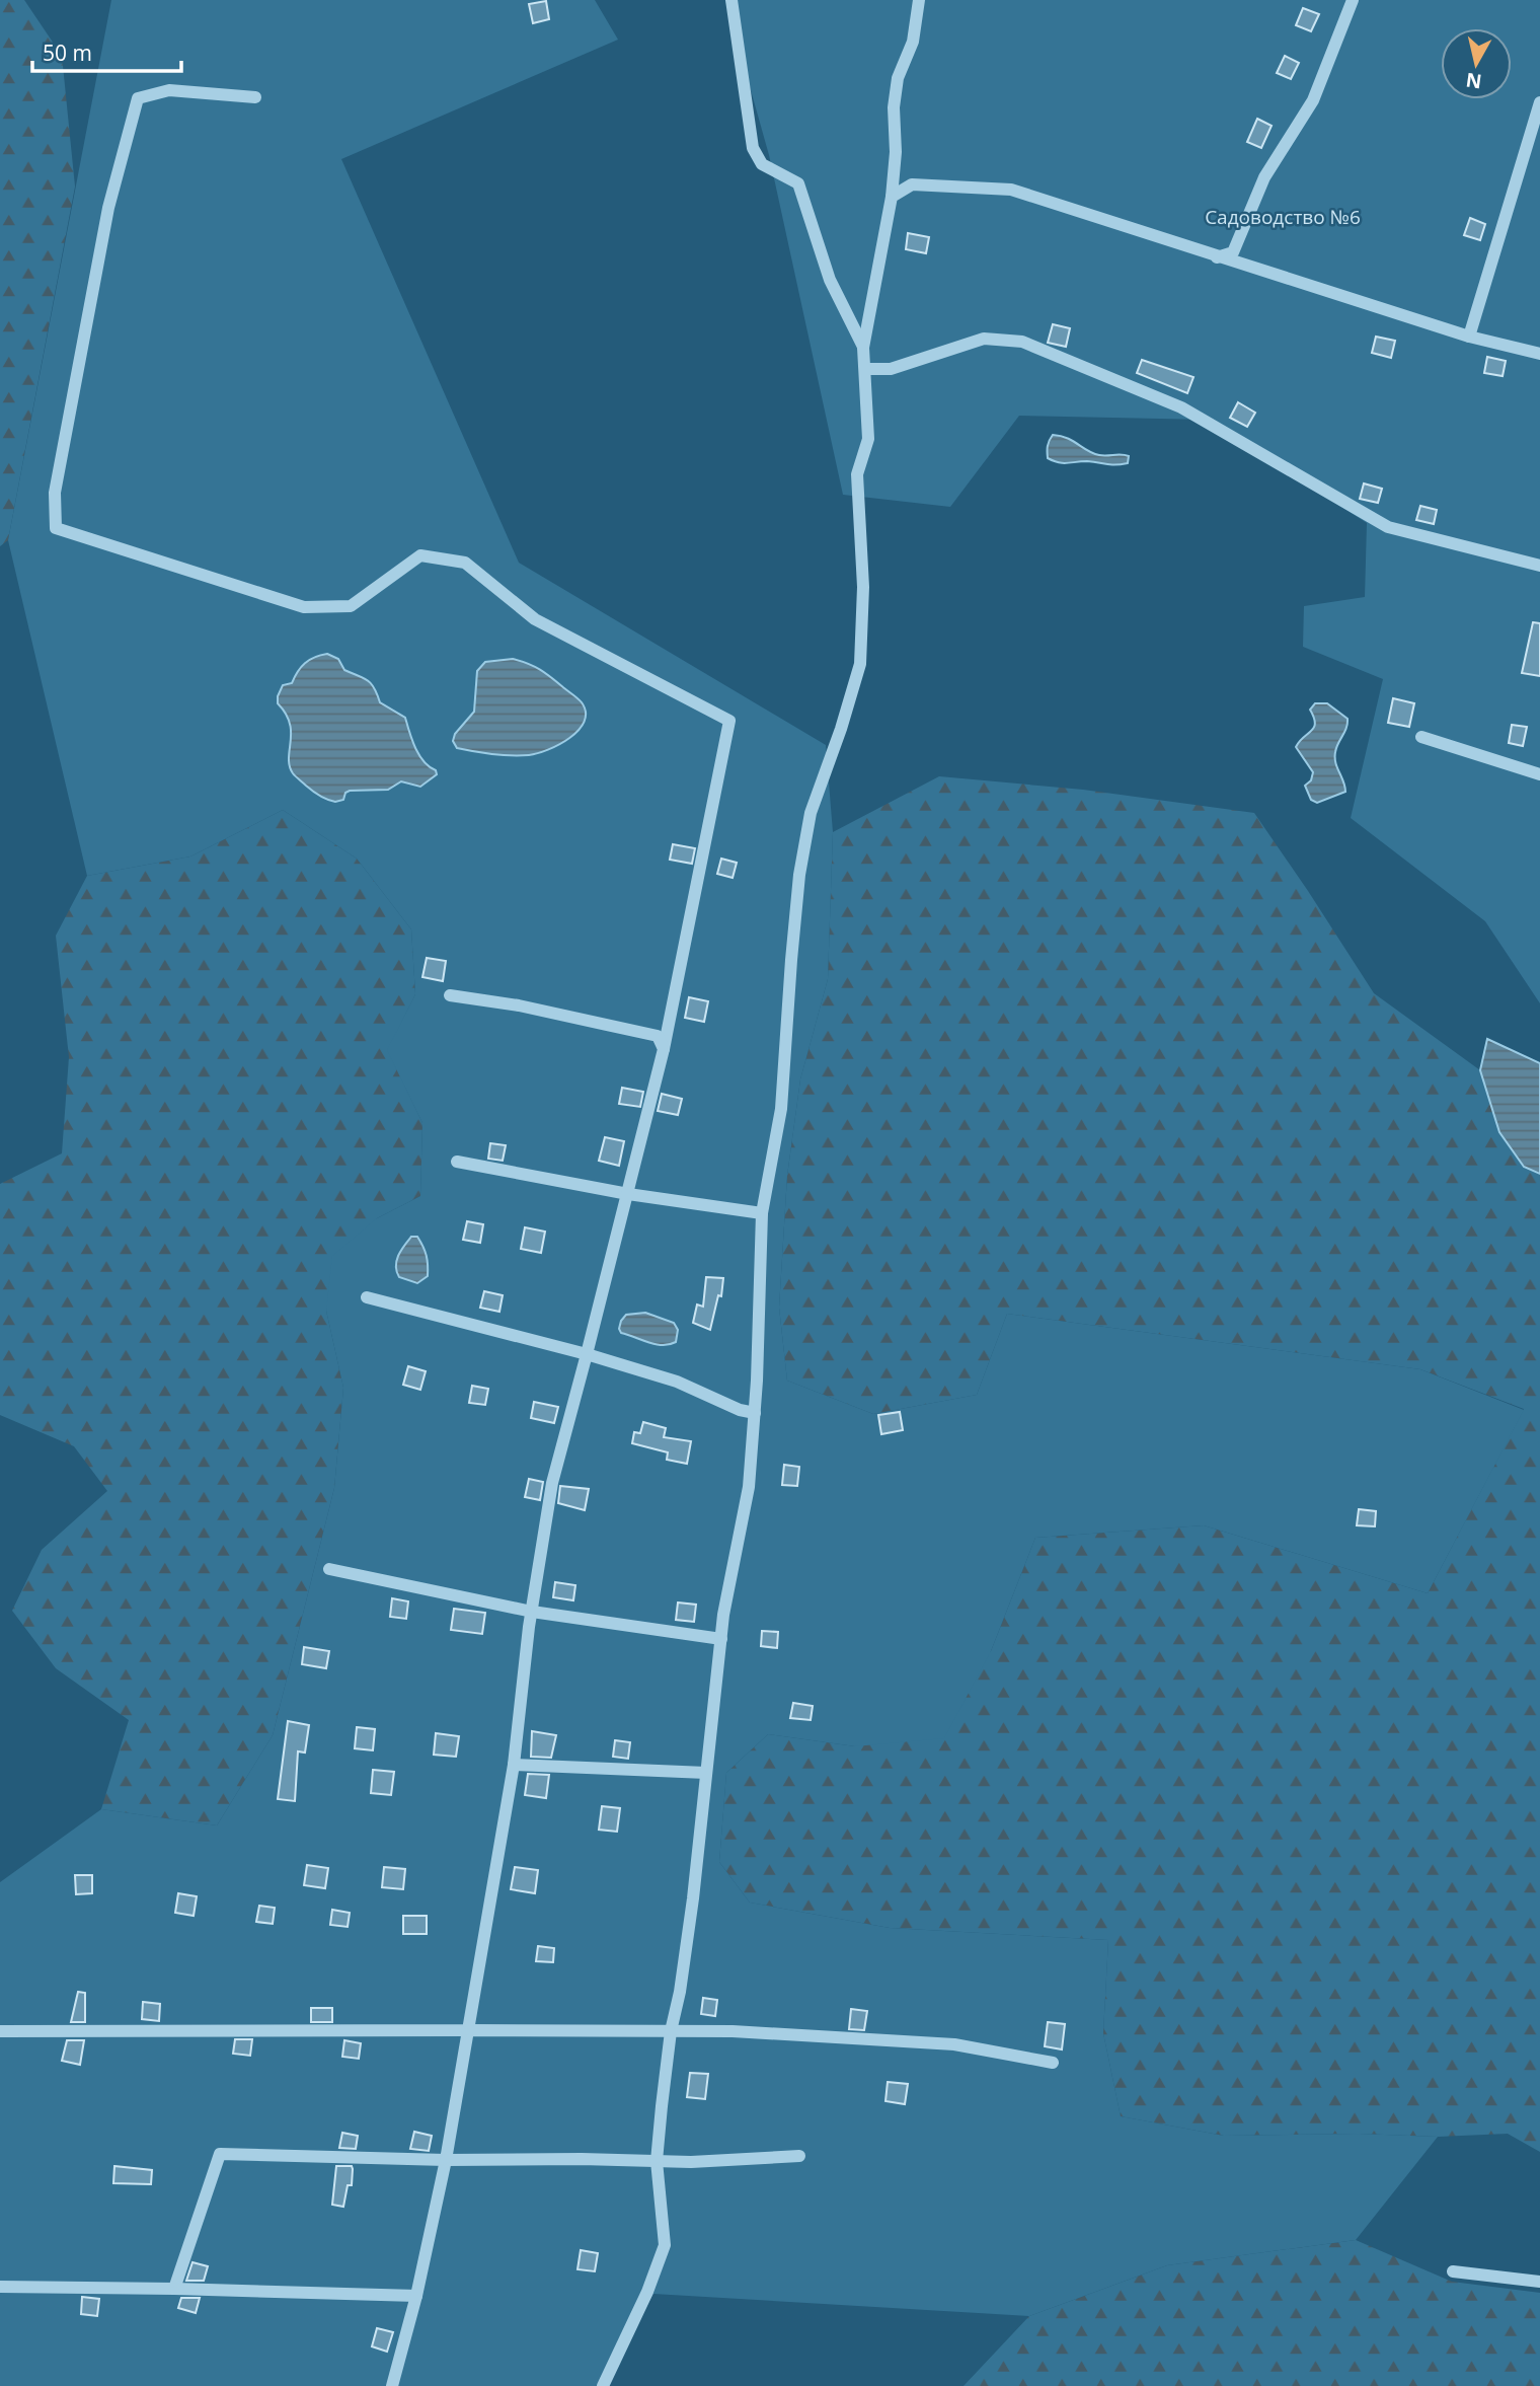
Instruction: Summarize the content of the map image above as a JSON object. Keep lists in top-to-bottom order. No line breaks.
{"parks":["Садоводство №6"],"scale_bar":"50 m","north":"bottom"}
